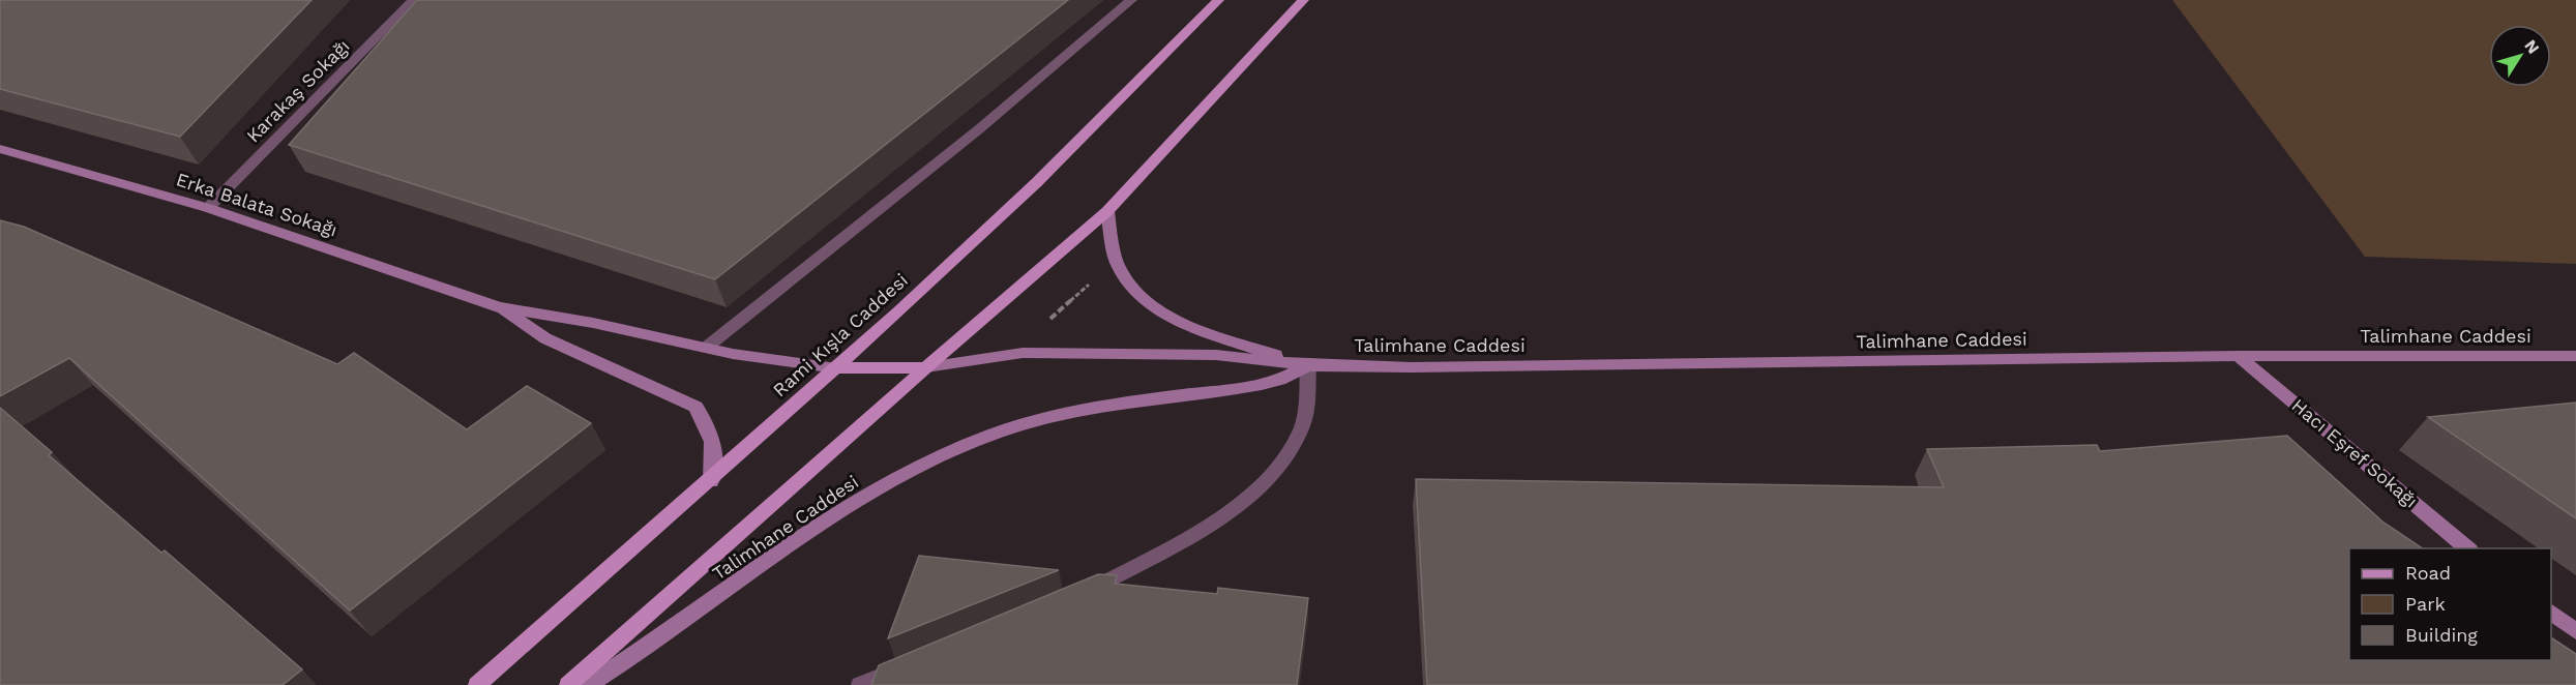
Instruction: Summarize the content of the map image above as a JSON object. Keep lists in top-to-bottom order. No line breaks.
{"streets":{"main road":["Erka Balata Sokağı","Rami Kışla Caddesi","Talimhane Caddesi","Hacı Eşref Sokağı"],"street":["Karakaş Sokağı"]},"crossings":[["Karakaş Sokağı","Erka Balata Sokağı"],["Erka Balata Sokağı","Rami Kışla Caddesi"],["Talimhane Caddesi","Hacı Eşref Sokağı"]],"legend":["Road","Park","Building"],"north":"top right"}
